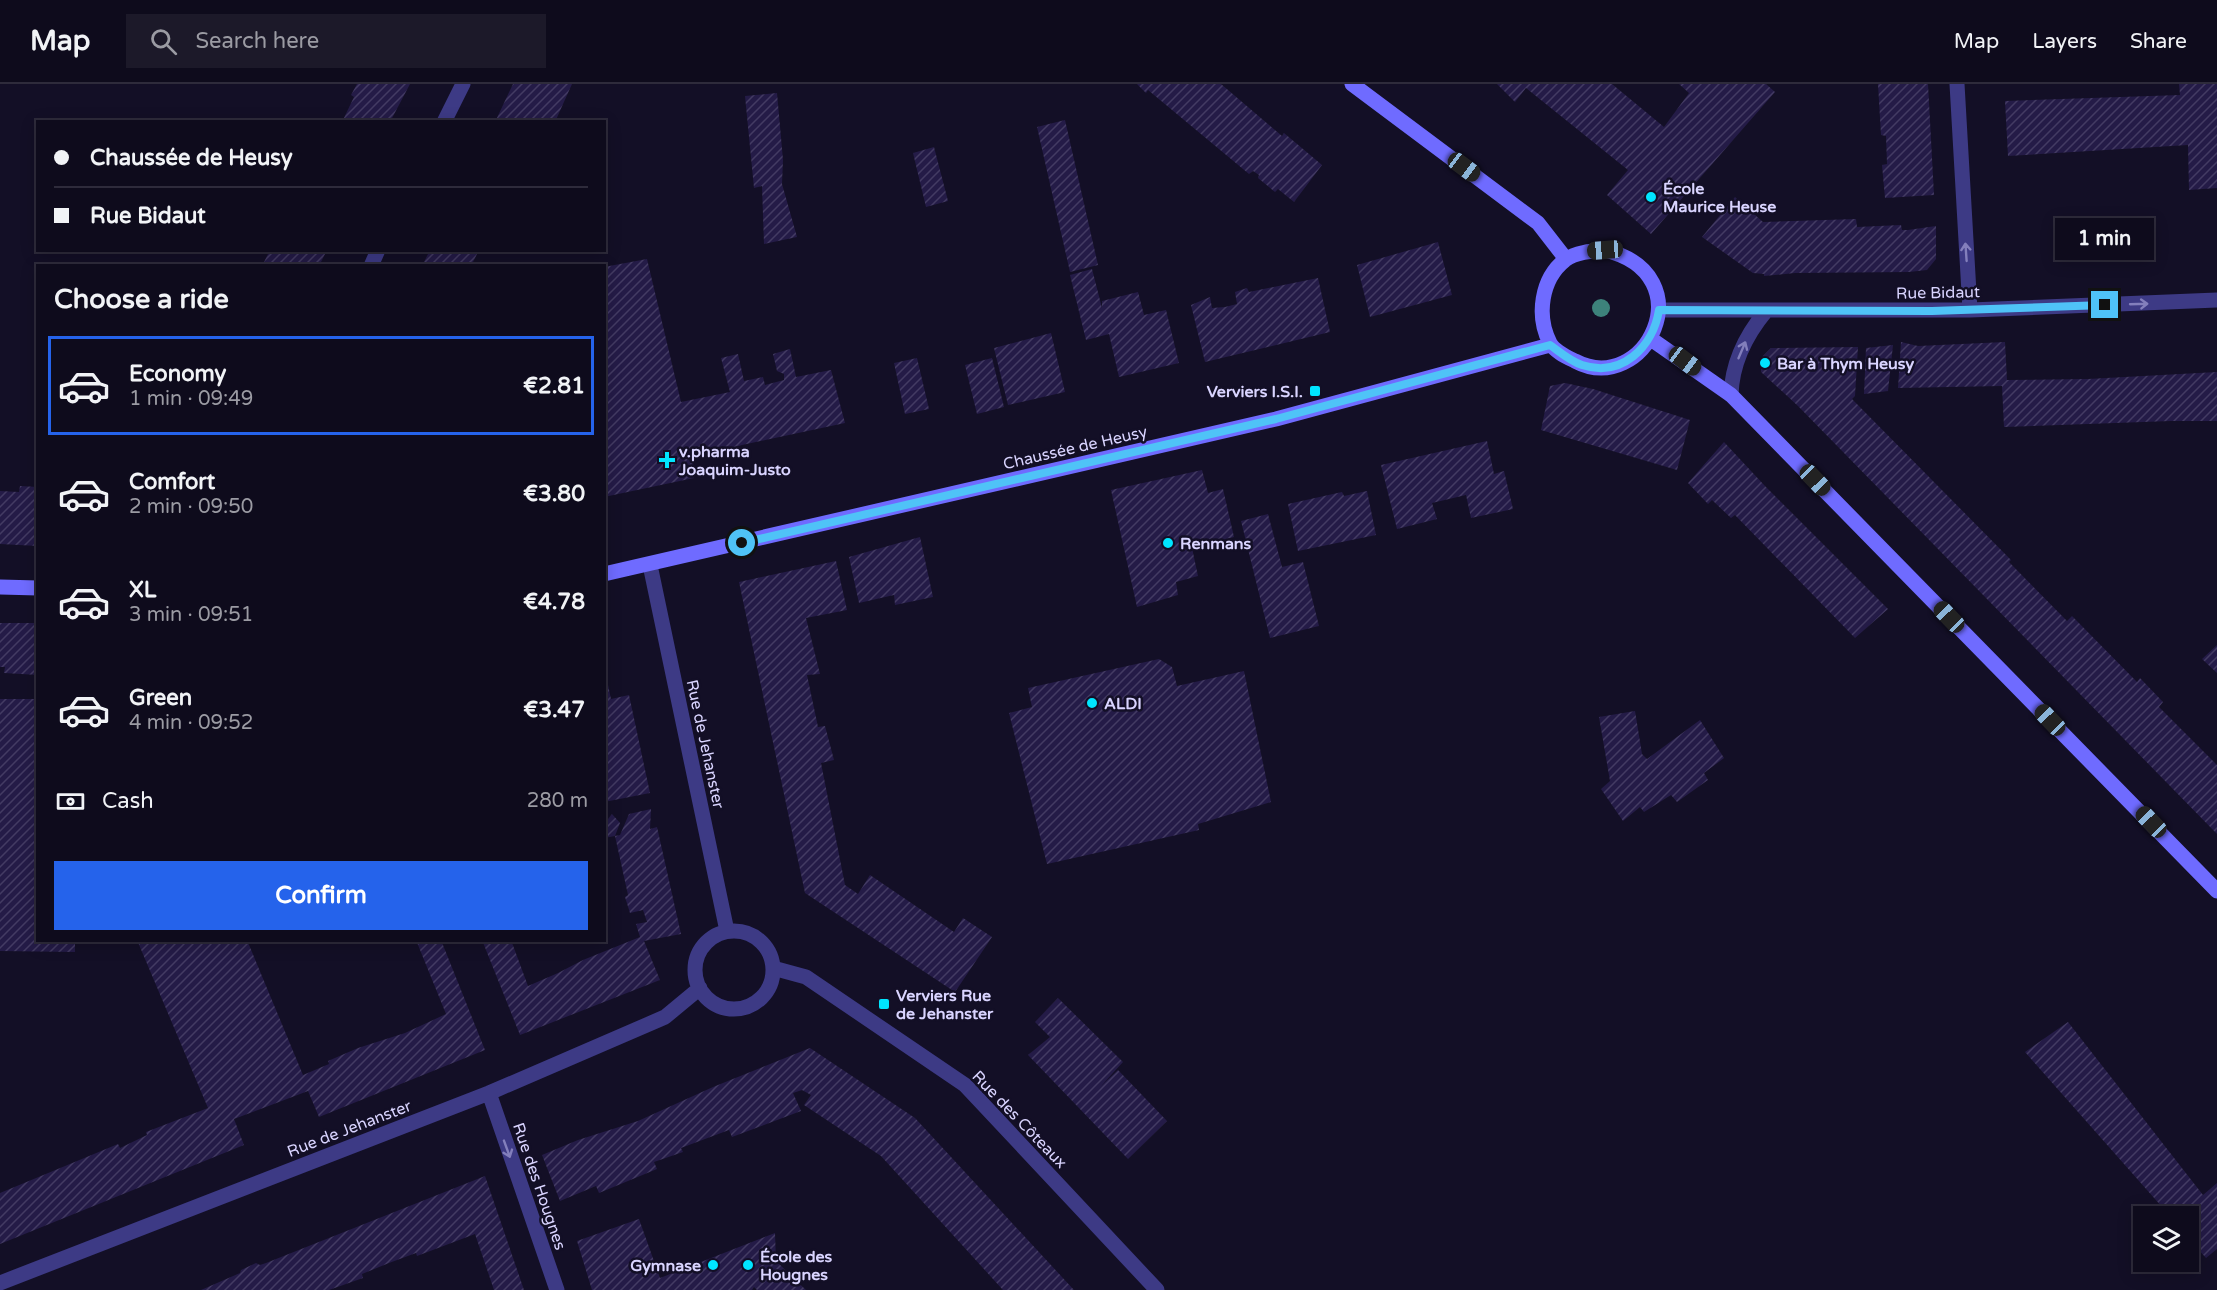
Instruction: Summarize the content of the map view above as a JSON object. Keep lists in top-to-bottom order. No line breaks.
{"streets":{"main road":["Chaussée de Heusy"],"street":["Rue Bidaut","Rue de Jehanster","Rue des Côteaux","Rue des Hougnes"]},"crossings":[["Rue Bidaut","Chaussée de Heusy"],["Chaussée de Heusy","Rue de Jehanster"],["Rue de Jehanster","Rue des Côteaux"],["Rue de Jehanster","Rue des Hougnes"]],"one_way":["Rue Bidaut","Rue des Hougnes"],"places":{"other":["École Maurice Heuse","Bar à Thym Heusy","Renmans","ALDI","Gymnase","École des Hougnes"],"transit":["Verviers I.S.I.","Verviers Rue de Jehanster"],"health":["v.pharma Joaquim-Justo"]},"page":{"header":"Map","search":"Search here","nav":["Map","Layers","Share"],"banner":["Chaussée de Heusy","Rue Bidaut"],"bubble":"1 min","heading":"Choose a ride","list":[{"name":"Economy","note":"1 min · 09:49","value":"€2.81"},{"name":"Comfort","note":"2 min · 09:50","value":"€3.80"},{"name":"XL","note":"3 min · 09:51","value":"€4.78"},{"name":"Green","note":"4 min · 09:52","value":"€3.47"}],"pay":["Cash","280 m"],"buttons":"Confirm"}}
